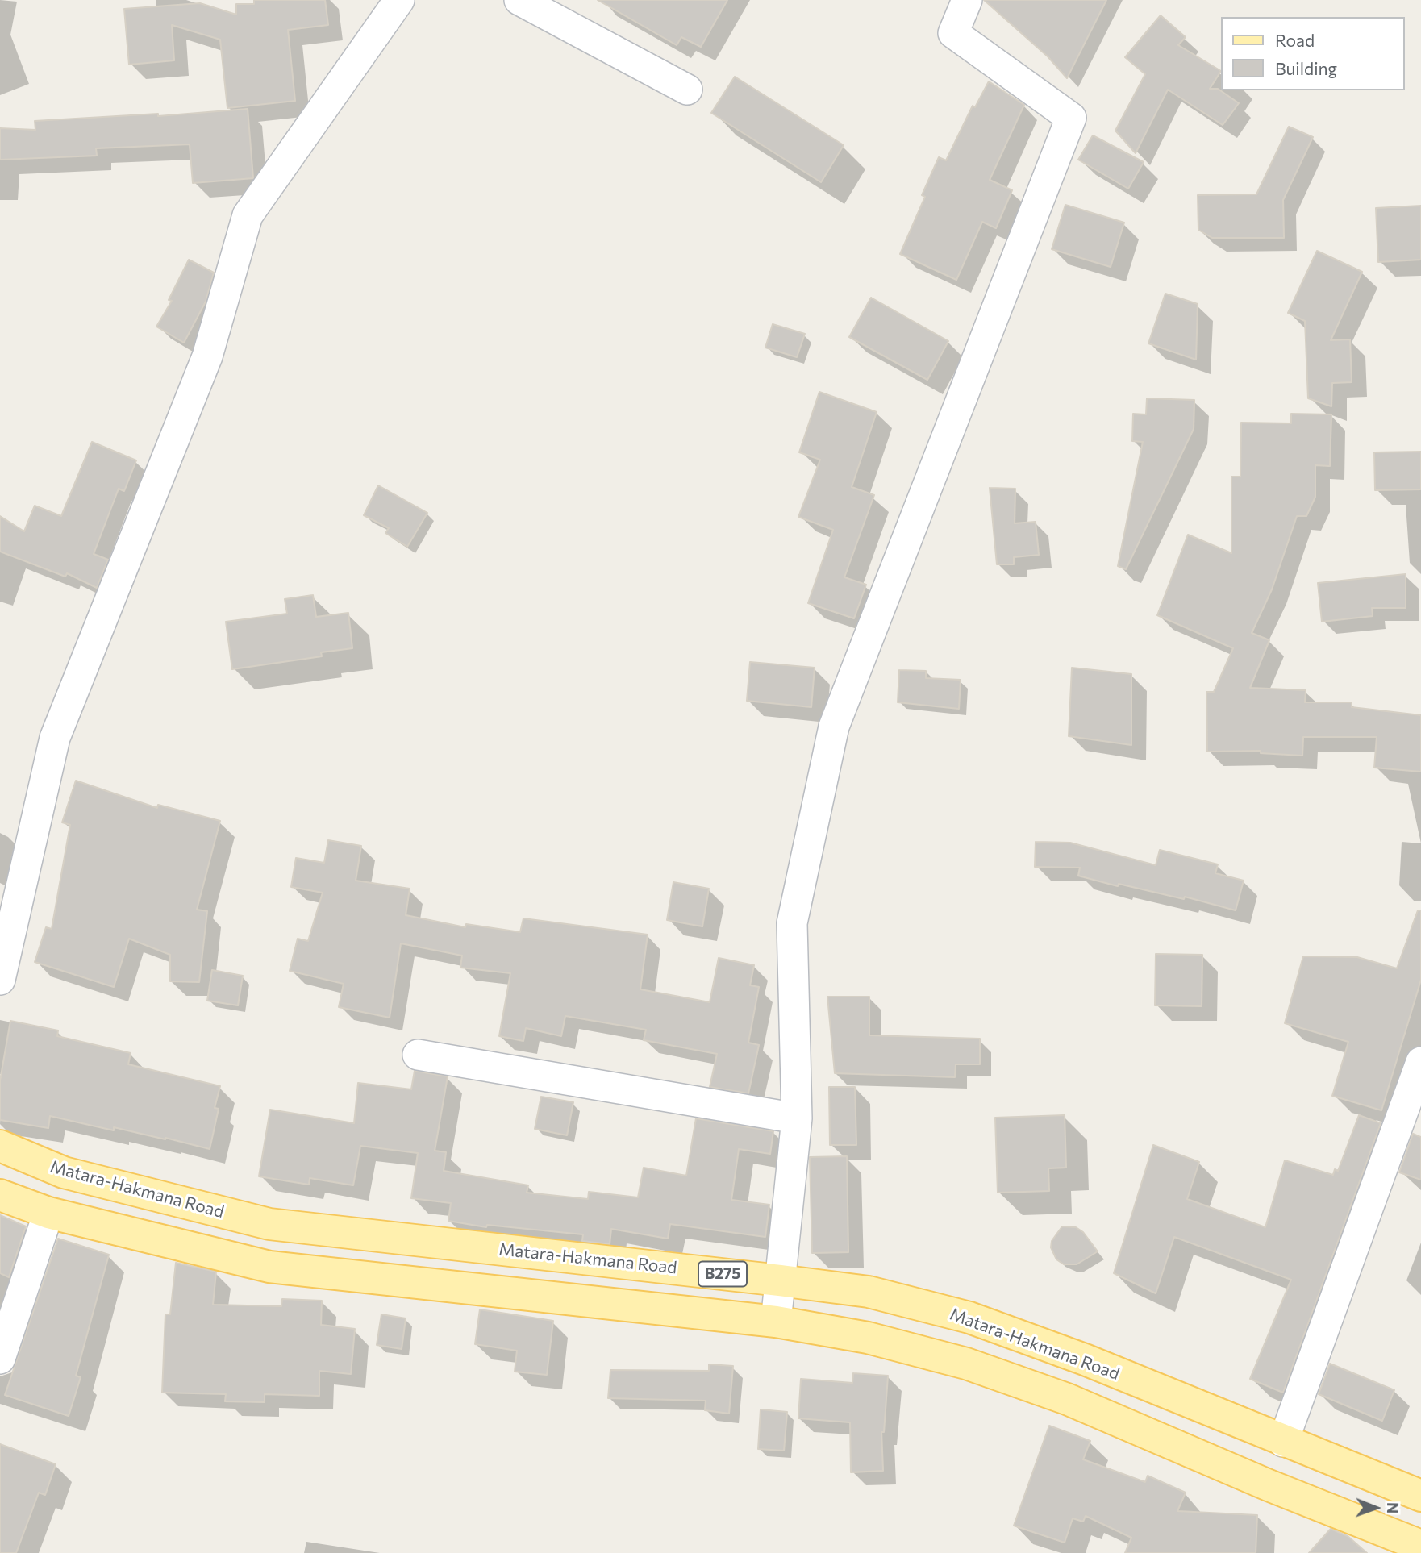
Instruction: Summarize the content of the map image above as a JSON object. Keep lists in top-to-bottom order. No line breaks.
{"streets":{"main road":["Matara-Hakmana Road","B275"]},"legend":["Road","Building"],"north":"right"}
